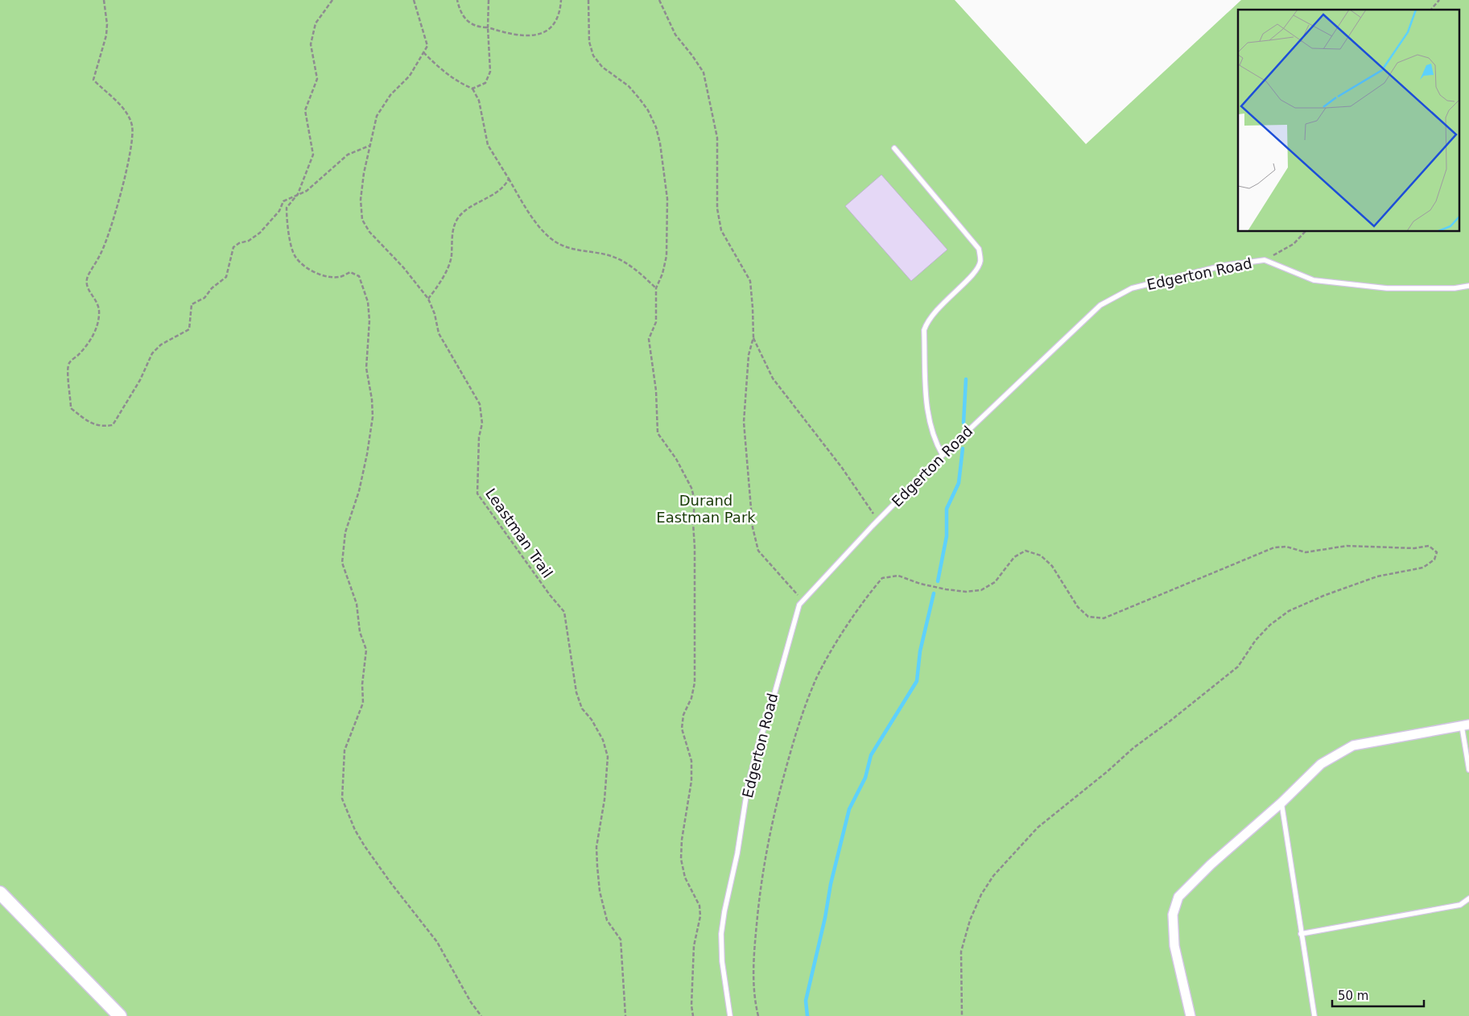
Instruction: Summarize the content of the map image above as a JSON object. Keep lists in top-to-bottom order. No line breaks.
{"streets":{"lane":["Edgerton Road"],"path":["Leastman Trail"]},"parks":["Durand Eastman Park"],"scale_bar":"50 m"}
